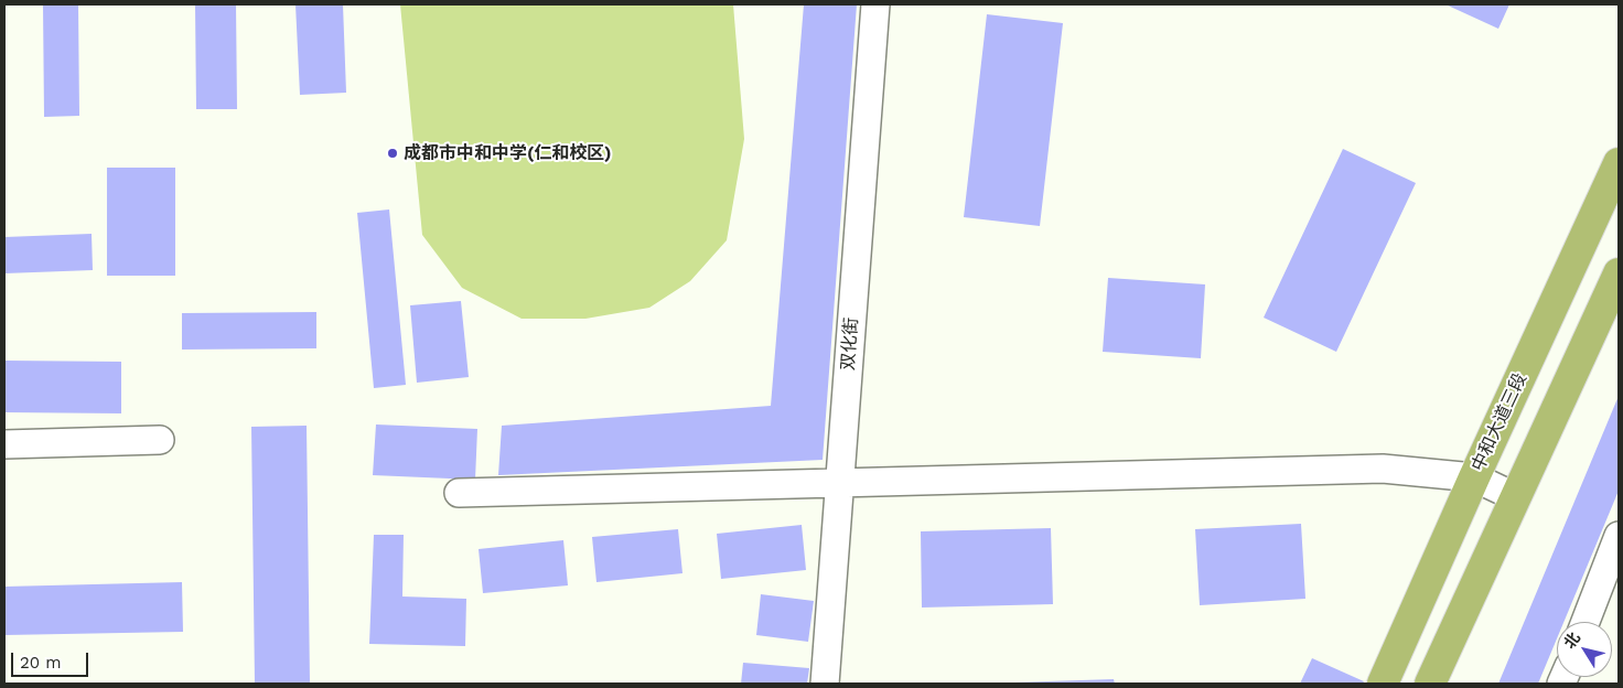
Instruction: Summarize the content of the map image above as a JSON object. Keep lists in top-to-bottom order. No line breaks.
{"streets":{"main road":["中和大道三段"],"street":["双化街"]},"places":["成都市中和中学(仁和校区)"],"scale_bar":"20 m","north":"top left"}
